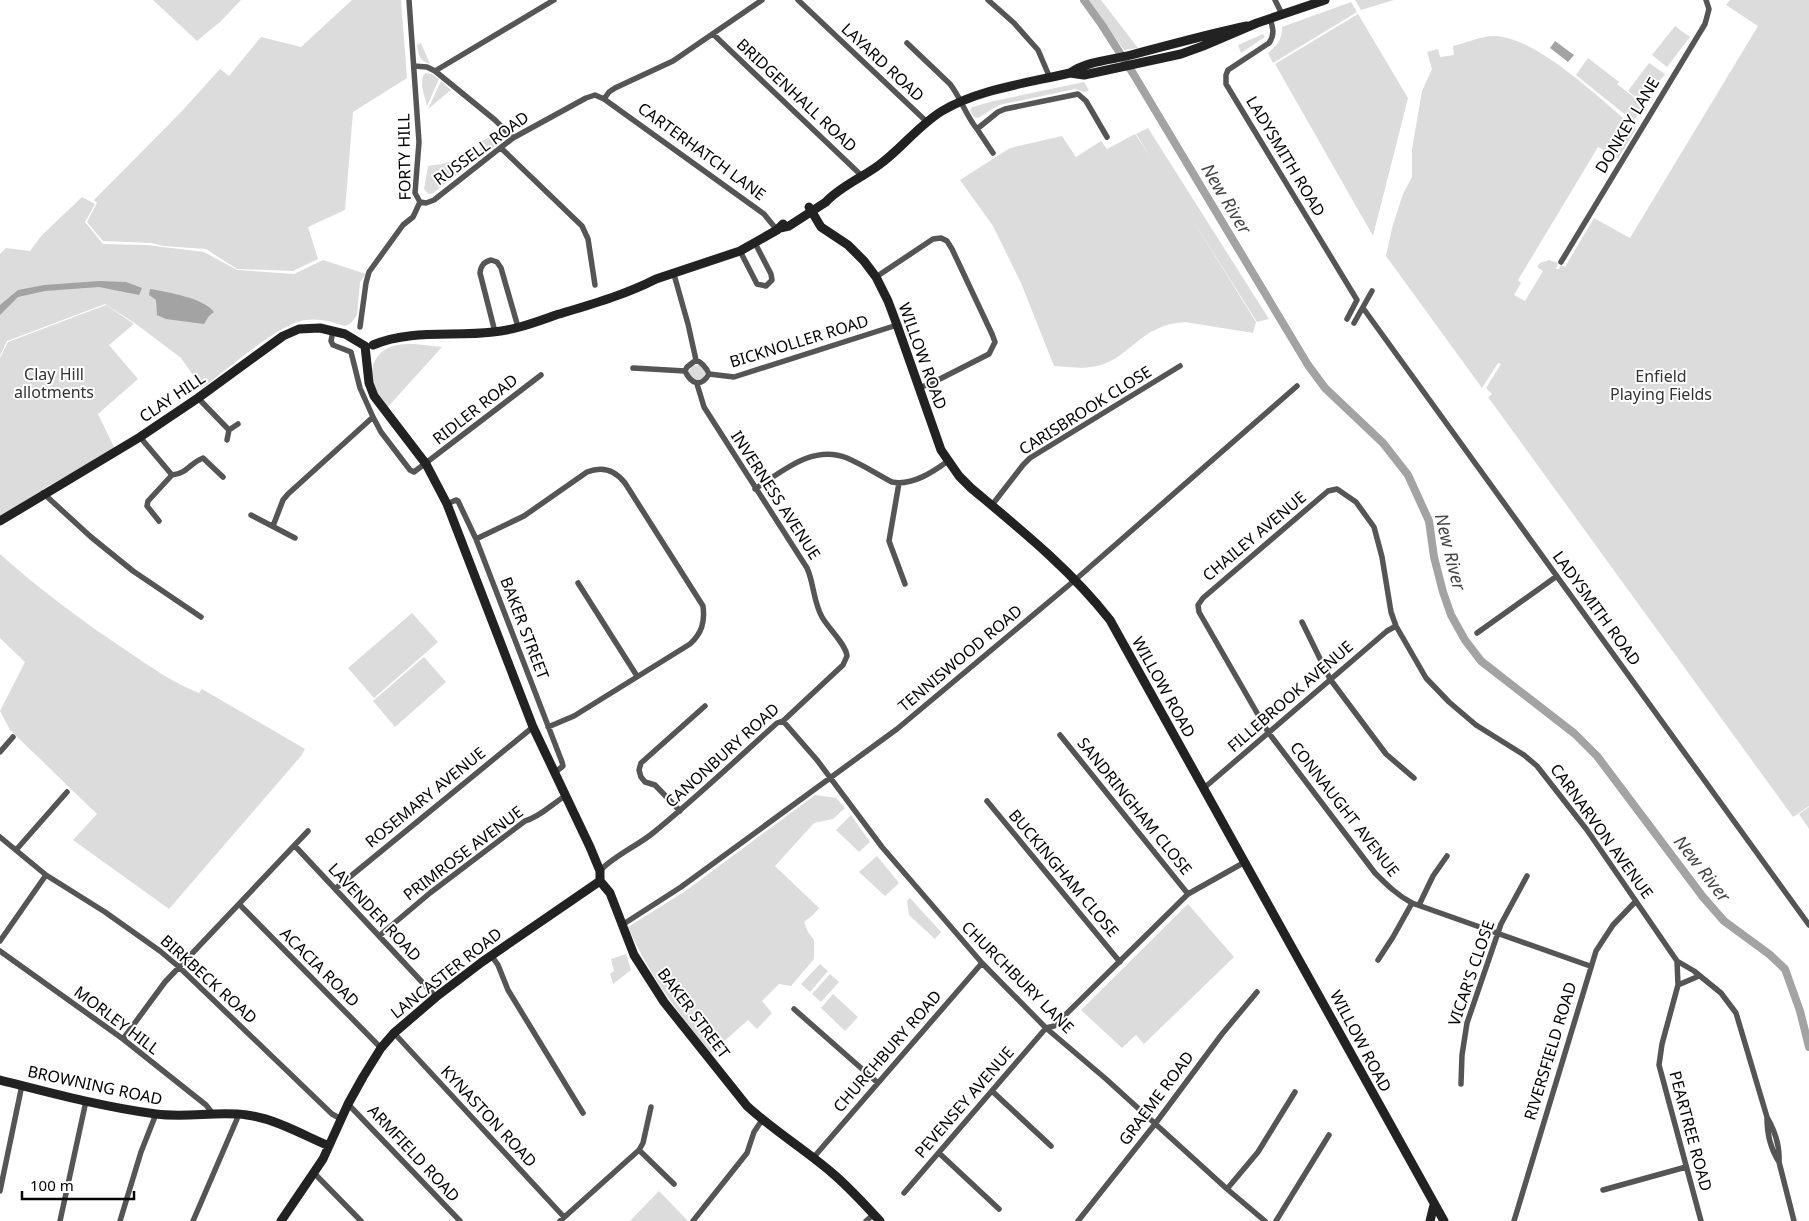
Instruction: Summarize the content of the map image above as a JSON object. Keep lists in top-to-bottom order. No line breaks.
{"streets":{"street":["LAYARD ROAD","BRIDGENHALL ROAD","DONKEY LANE","RUSSELL ROAD","CARTERHATCH LANE","LADYSMITH ROAD","FORTY HILL","BICKNOLLER ROAD","WILLOW ROAD","CLAY HILL","RIDLER ROAD","CARISBROOK CLOSE","INVERNESS AVENUE","CHAILEY AVENUE","BAKER STREET","TENNISWOOD ROAD","FILLEBROOK AVENUE","CANONBURY ROAD","ROSEMARY AVENUE","SANDRINGHAM CLOSE","CONNAUGHT AVENUE","CARNARVON AVENUE","PRIMROSE AVENUE","BUCKINGHAM CLOSE","LAVENDER ROAD","ACACIA ROAD","LANCASTER ROAD","VICAR'S CLOSE","CHURCHBURY LANE","BIRKBECK ROAD","MORLEY HILL","CHURCHBURY ROAD","RIVERSFIELD ROAD","BROWNING ROAD","GRAEME ROAD","PEVENSEY AVENUE","KYNASTON ROAD","PEARTREE ROAD","ARMFIELD ROAD"]},"crossings":[["RUSSELL ROAD","CARTERHATCH LANE"],["RUSSELL ROAD","FORTY HILL"],["BICKNOLLER ROAD","WILLOW ROAD"],["BICKNOLLER ROAD","INVERNESS AVENUE"],["WILLOW ROAD","CARISBROOK CLOSE"],["WILLOW ROAD","TENNISWOOD ROAD"],["WILLOW ROAD","FILLEBROOK AVENUE"],["WILLOW ROAD","PEVENSEY AVENUE"],["CLAY HILL","BAKER STREET"],["RIDLER ROAD","BAKER STREET"],["INVERNESS AVENUE","CANONBURY ROAD"],["CHAILEY AVENUE","CONNAUGHT AVENUE"],["CHAILEY AVENUE","CARNARVON AVENUE"],["BAKER STREET","TENNISWOOD ROAD"],["BAKER STREET","CANONBURY ROAD"],["BAKER STREET","ROSEMARY AVENUE"],["BAKER STREET","PRIMROSE AVENUE"],["BAKER STREET","LANCASTER ROAD"],["BAKER STREET","CHURCHBURY ROAD"],["TENNISWOOD ROAD","CHURCHBURY LANE"],["FILLEBROOK AVENUE","CONNAUGHT AVENUE"],["FILLEBROOK AVENUE","CARNARVON AVENUE"],["CANONBURY ROAD","CHURCHBURY LANE"],["ROSEMARY AVENUE","LAVENDER ROAD"],["SANDRINGHAM CLOSE","PEVENSEY AVENUE"],["CONNAUGHT AVENUE","VICAR'S CLOSE"],["CONNAUGHT AVENUE","RIVERSFIELD ROAD"],["CARNARVON AVENUE","RIVERSFIELD ROAD"],["CARNARVON AVENUE","PEARTREE ROAD"],["PRIMROSE AVENUE","LAVENDER ROAD"],["BUCKINGHAM CLOSE","PEVENSEY AVENUE"],["LAVENDER ROAD","LANCASTER ROAD"],["ACACIA ROAD","LANCASTER ROAD"],["LANCASTER ROAD","BIRKBECK ROAD"],["LANCASTER ROAD","BROWNING ROAD"],["LANCASTER ROAD","KYNASTON ROAD"],["LANCASTER ROAD","ARMFIELD ROAD"],["CHURCHBURY LANE","CHURCHBURY ROAD"],["CHURCHBURY LANE","GRAEME ROAD"],["CHURCHBURY LANE","PEVENSEY AVENUE"],["MORLEY HILL","BROWNING ROAD"]],"water":["New River"],"parks":["Clay Hill allotments","Enfield Playing Fields"],"scale_bar":"100 m"}
